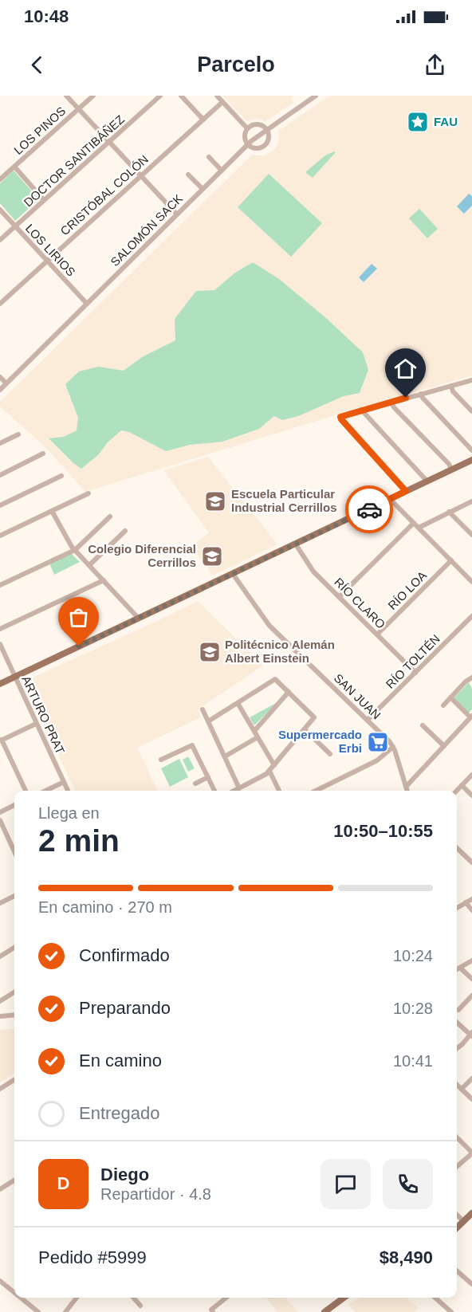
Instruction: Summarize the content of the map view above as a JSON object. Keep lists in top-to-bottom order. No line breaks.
{"streets":{"street":["LOS PINOS","DOCTOR SANTIBÁÑEZ","CRISTÓBAL COLÓN","SALOMÓN SACK","LOS LIRIOS","RÍO LOA","RÍO CLARO","RÍO TOLTÉN","SAN JUAN","ARTURO PRAT"]},"crossings":[["DOCTOR SANTIBÁÑEZ","LOS LIRIOS"],["CRISTÓBAL COLÓN","LOS LIRIOS"],["SALOMÓN SACK","LOS LIRIOS"],["RÍO LOA","RÍO CLARO"],["RÍO CLARO","RÍO TOLTÉN"],["RÍO TOLTÉN","SAN JUAN"]],"places":{"place":["FAU"],"school or university":["Escuela Particular Industrial Cerrillos","Colegio Diferencial Cerrillos","Politécnico Alemán Albert Einstein"],"supermarket":["Supermercado Erbi"]},"page":{"status":"10:48","header":"Parcelo","heading":["2 min","Llega en","10:50–10:55"],"panel":["Diego","Repartidor · 4.8","Pedido #5999","$8,490"],"bar":"En camino · 270 m","list":[["Confirmado","10:24"],["Preparando","10:28"],["En camino","10:41"],"Entregado"],"round":"D"}}
